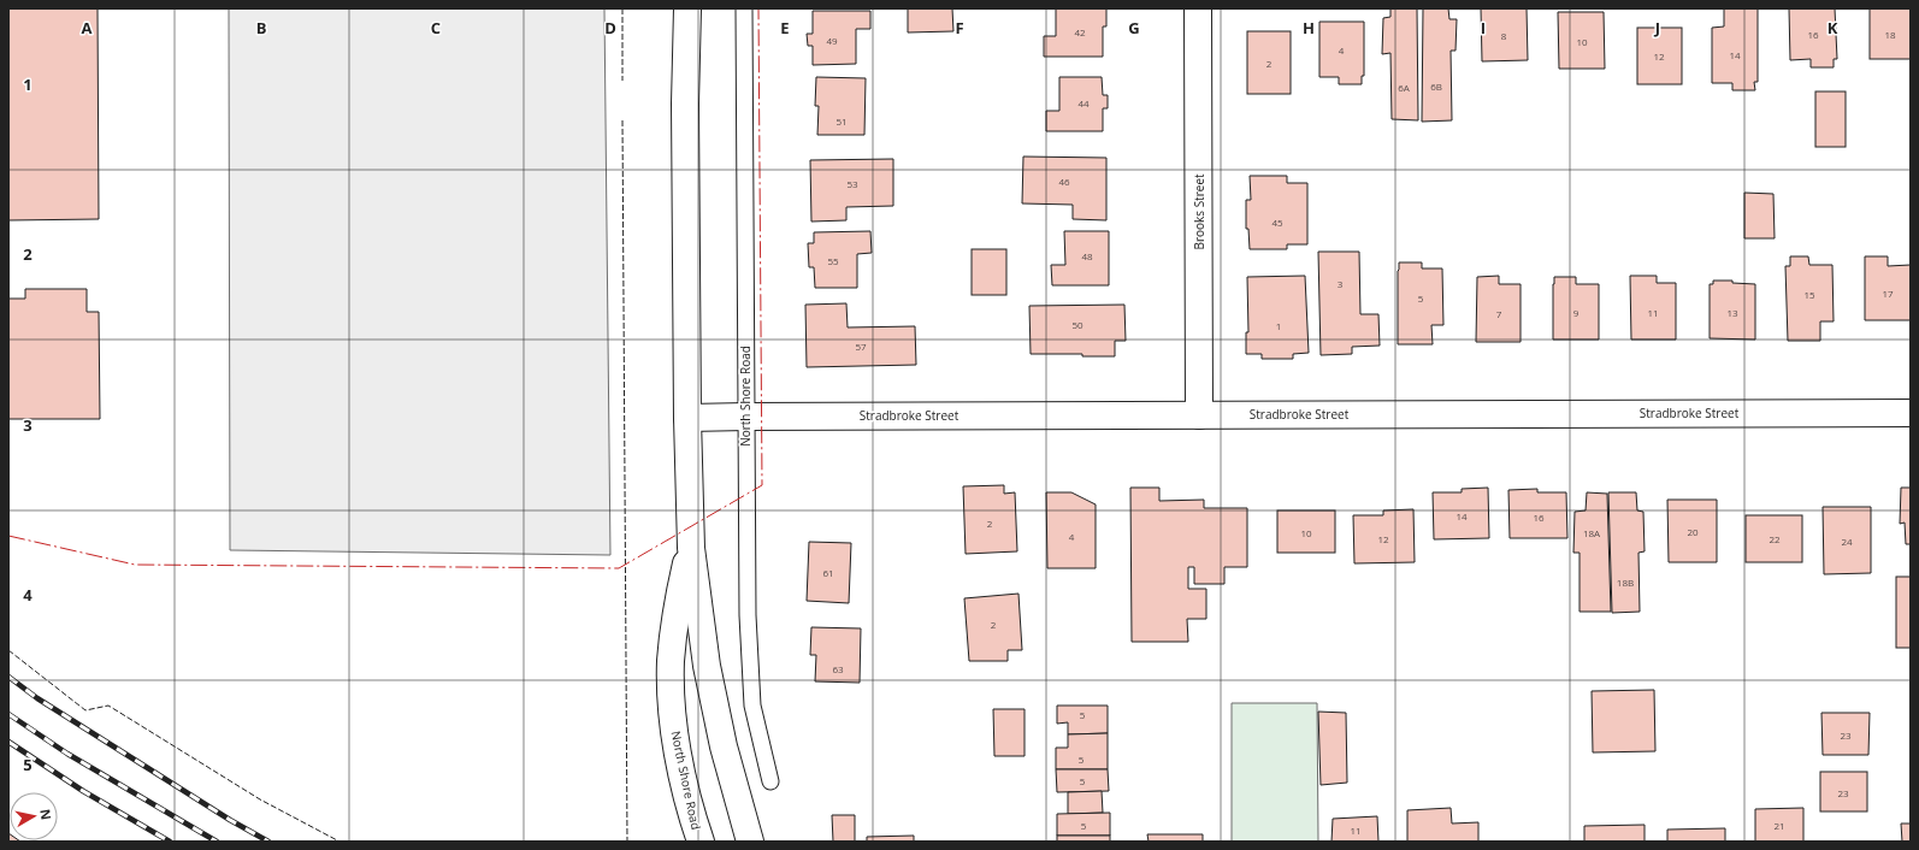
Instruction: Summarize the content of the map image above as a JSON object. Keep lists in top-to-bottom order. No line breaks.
{"streets":{"street":["Brooks Street","North Shore Road","Stradbroke Street"]},"crossings":[["Brooks Street","Stradbroke Street"],["North Shore Road","Stradbroke Street"]],"house_numbers":["42","16","18","8","49","10","4","14","12","2","6B","6A","44","51","46","53","45","48","55","3","17","15","5","9","11","13","7","50","1","57","14","16","2","20","10","18A","4","12","22","24","61","18B","2","63","5","23","5","5","23","5","21","11"],"north":"right","grid":{"columns":["A","B","C","D","E","F","G","H","I","J","K"],"rows":["1","2","3","4","5"]}}
